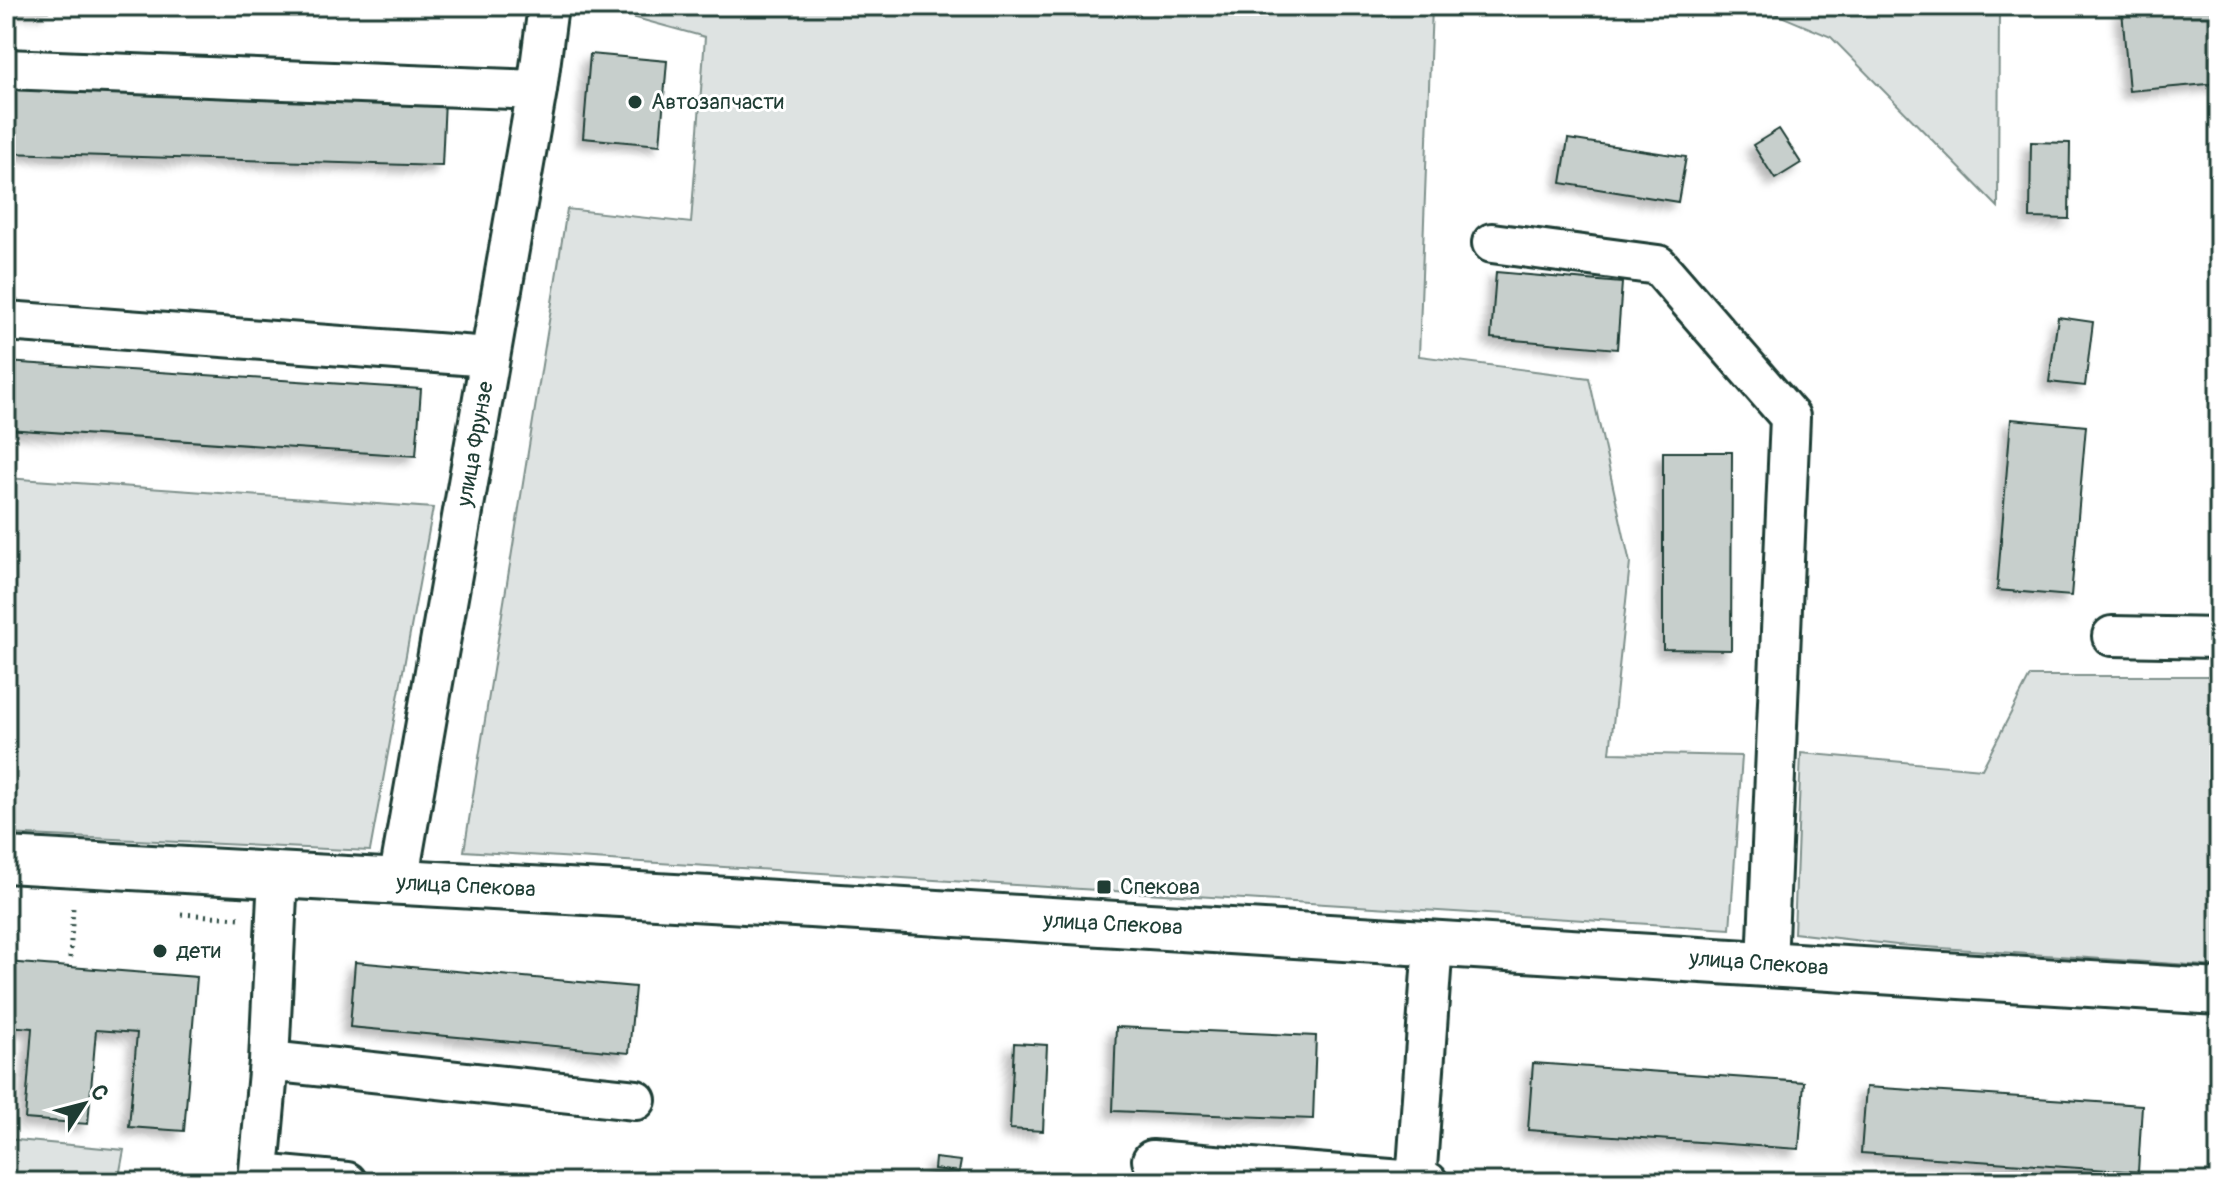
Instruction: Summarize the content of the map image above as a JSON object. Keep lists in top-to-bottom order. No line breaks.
{"streets":{"main road":["улица Спекова"],"street":["улица Фрунзе"]},"crossings":[["улица Фрунзе","улица Спекова"]],"places":{"other":["Автозапчасти","дети"],"transit":["Спекова"]},"north":"top right"}
